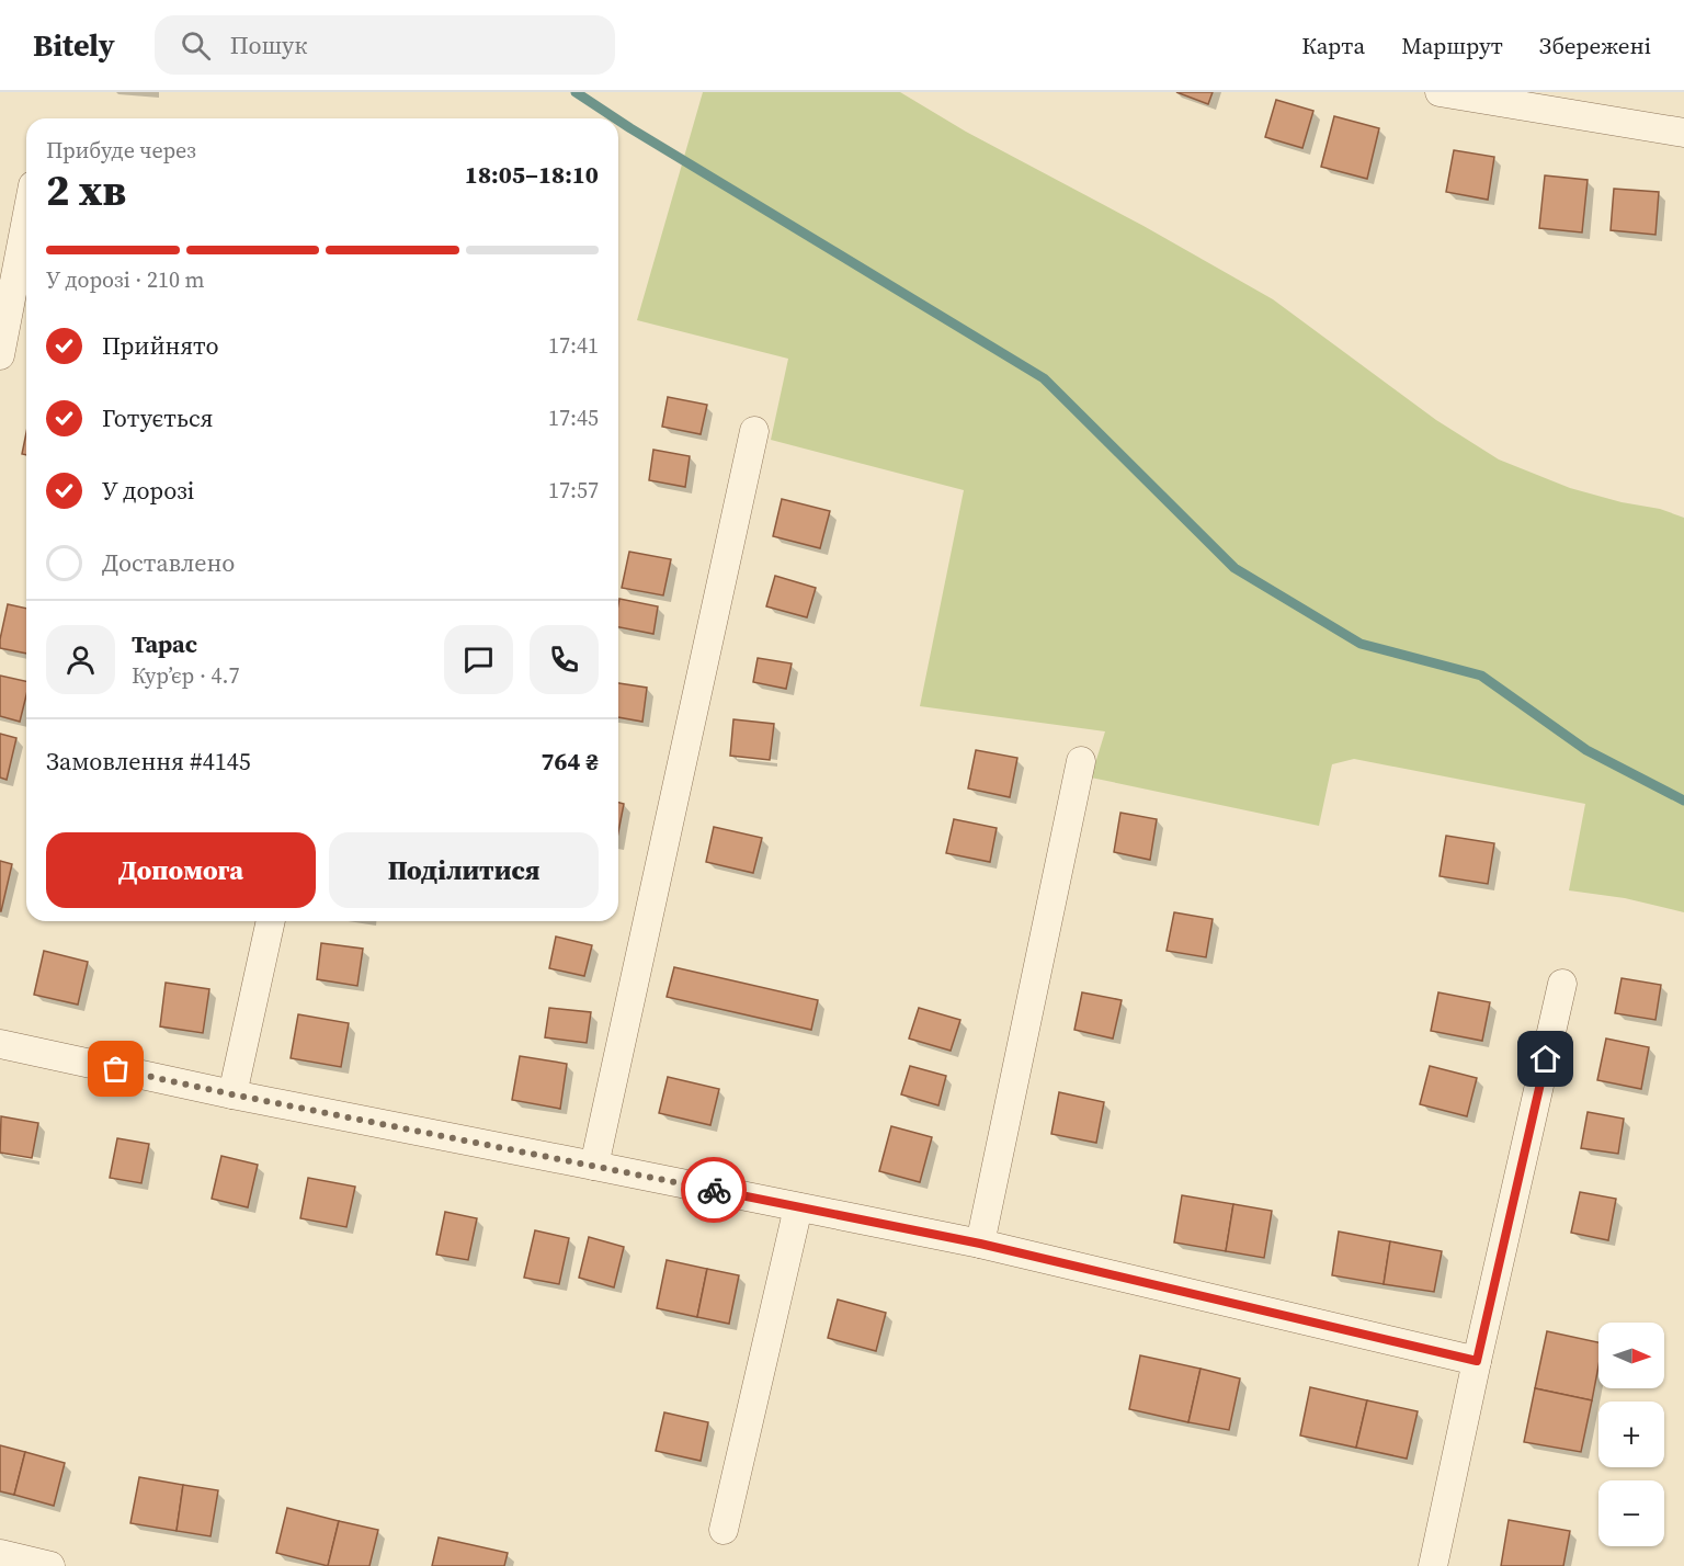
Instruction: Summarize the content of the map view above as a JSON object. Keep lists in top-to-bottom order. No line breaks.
{"north":"right","page":{"header":"Bitely","search":"Пошук","nav":["Карта","Маршрут","Збережені"],"heading":["2 хв","Прибуде через","18:05–18:10"],"panel":["Тарас","Кур’єр · 4.7","Замовлення #4145","764 ₴"],"bar":"У дорозі · 210 m","list":[["Прийнято","17:41"],["Готується","17:45"],["У дорозі","17:57"],"Доставлено"],"buttons":["Допомога","Поділитися"],"map_buttons":["+","−"]}}
